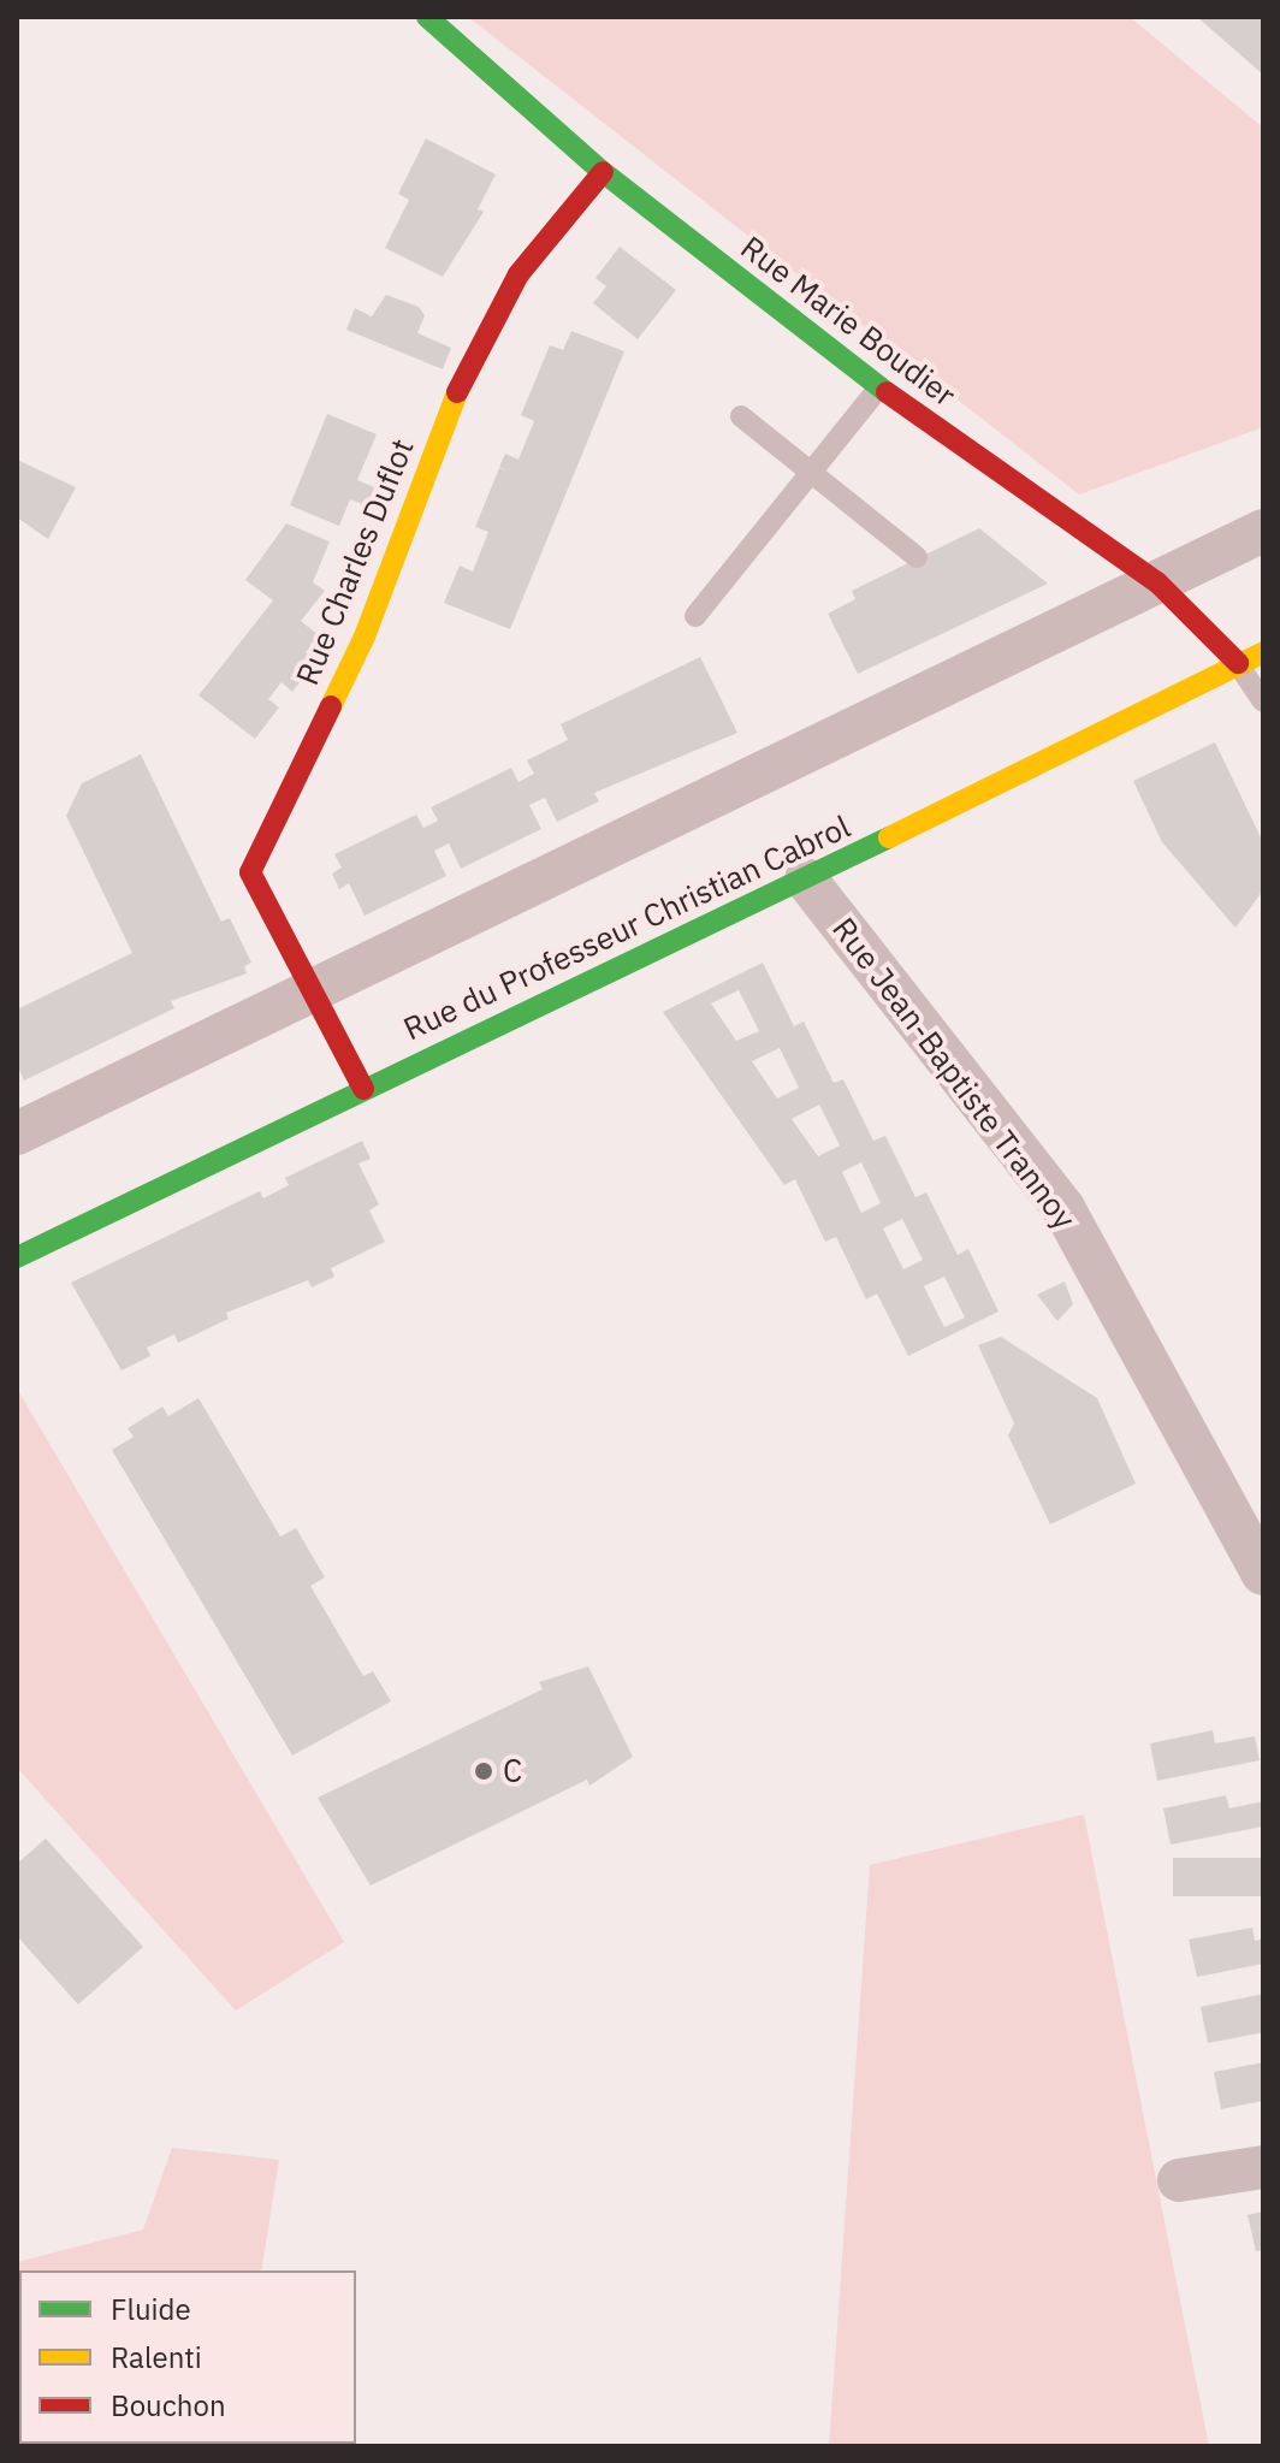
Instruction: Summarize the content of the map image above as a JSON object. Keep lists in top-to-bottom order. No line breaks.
{"streets":{"street":["Rue Marie Boudier","Rue Charles Duflot","Rue du Professeur Christian Cabrol","Rue Jean-Baptiste Trannoy"]},"crossings":[["Rue Marie Boudier","Rue Charles Duflot"],["Rue Marie Boudier","Rue du Professeur Christian Cabrol"],["Rue du Professeur Christian Cabrol","Rue Jean-Baptiste Trannoy"]],"places":["C"],"legend":["Fluide","Ralenti","Bouchon"]}
